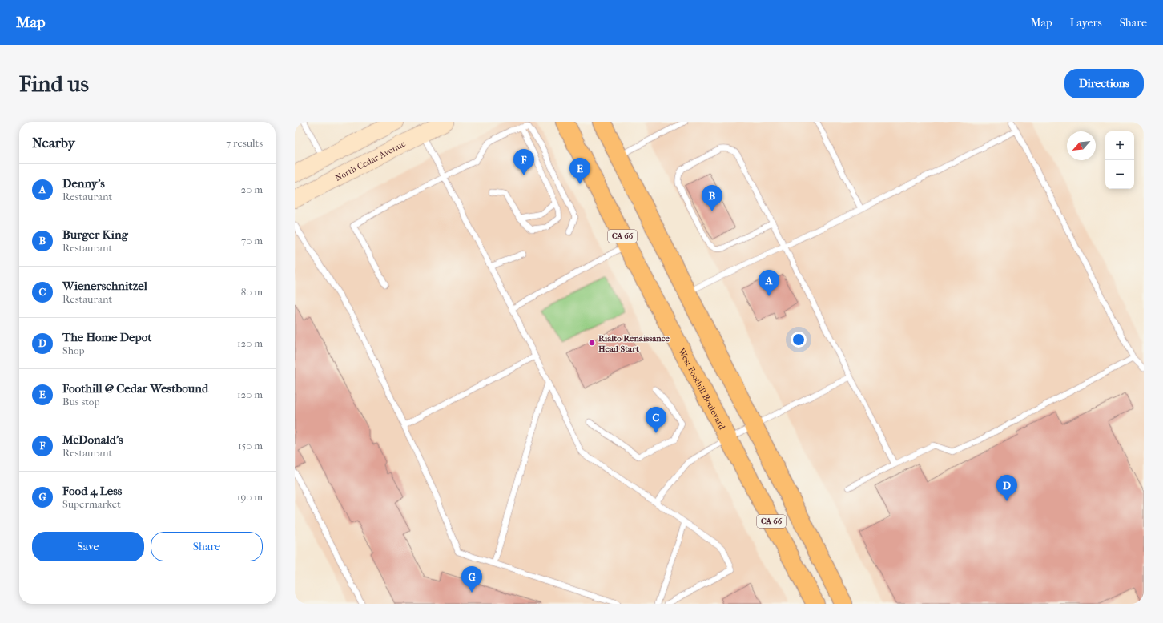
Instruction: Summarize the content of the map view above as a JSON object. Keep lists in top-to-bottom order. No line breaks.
{"streets":{"main road":["North Cedar Avenue","CA 66","West Foothill Boulevard"]},"places":["Rialto Renaissance Head Start"],"north":"bottom left","page":{"header":"Map","nav":["Map","Layers","Share"],"buttons":["Directions",["Save","Share"]],"title":"Find us","heading":["Nearby","7 results"],"map_buttons":["+","−"],"pins":["F","E","B","A","C","D","G"],"list":[{"mark":"A","name":"Denny's","note":"Restaurant","value":"20 m"},{"mark":"B","name":"Burger King","note":"Restaurant","value":"70 m"},{"mark":"C","name":"Wienerschnitzel","note":"Restaurant","value":"80 m"},{"mark":"D","name":"The Home Depot","note":"Shop","value":"120 m"},{"mark":"E","name":"Foothill @ Cedar Westbound","note":"Bus stop","value":"120 m"},{"mark":"F","name":"McDonald's","note":"Restaurant","value":"150 m"},{"mark":"G","name":"Food 4 Less","note":"Supermarket","value":"190 m"}]}}
